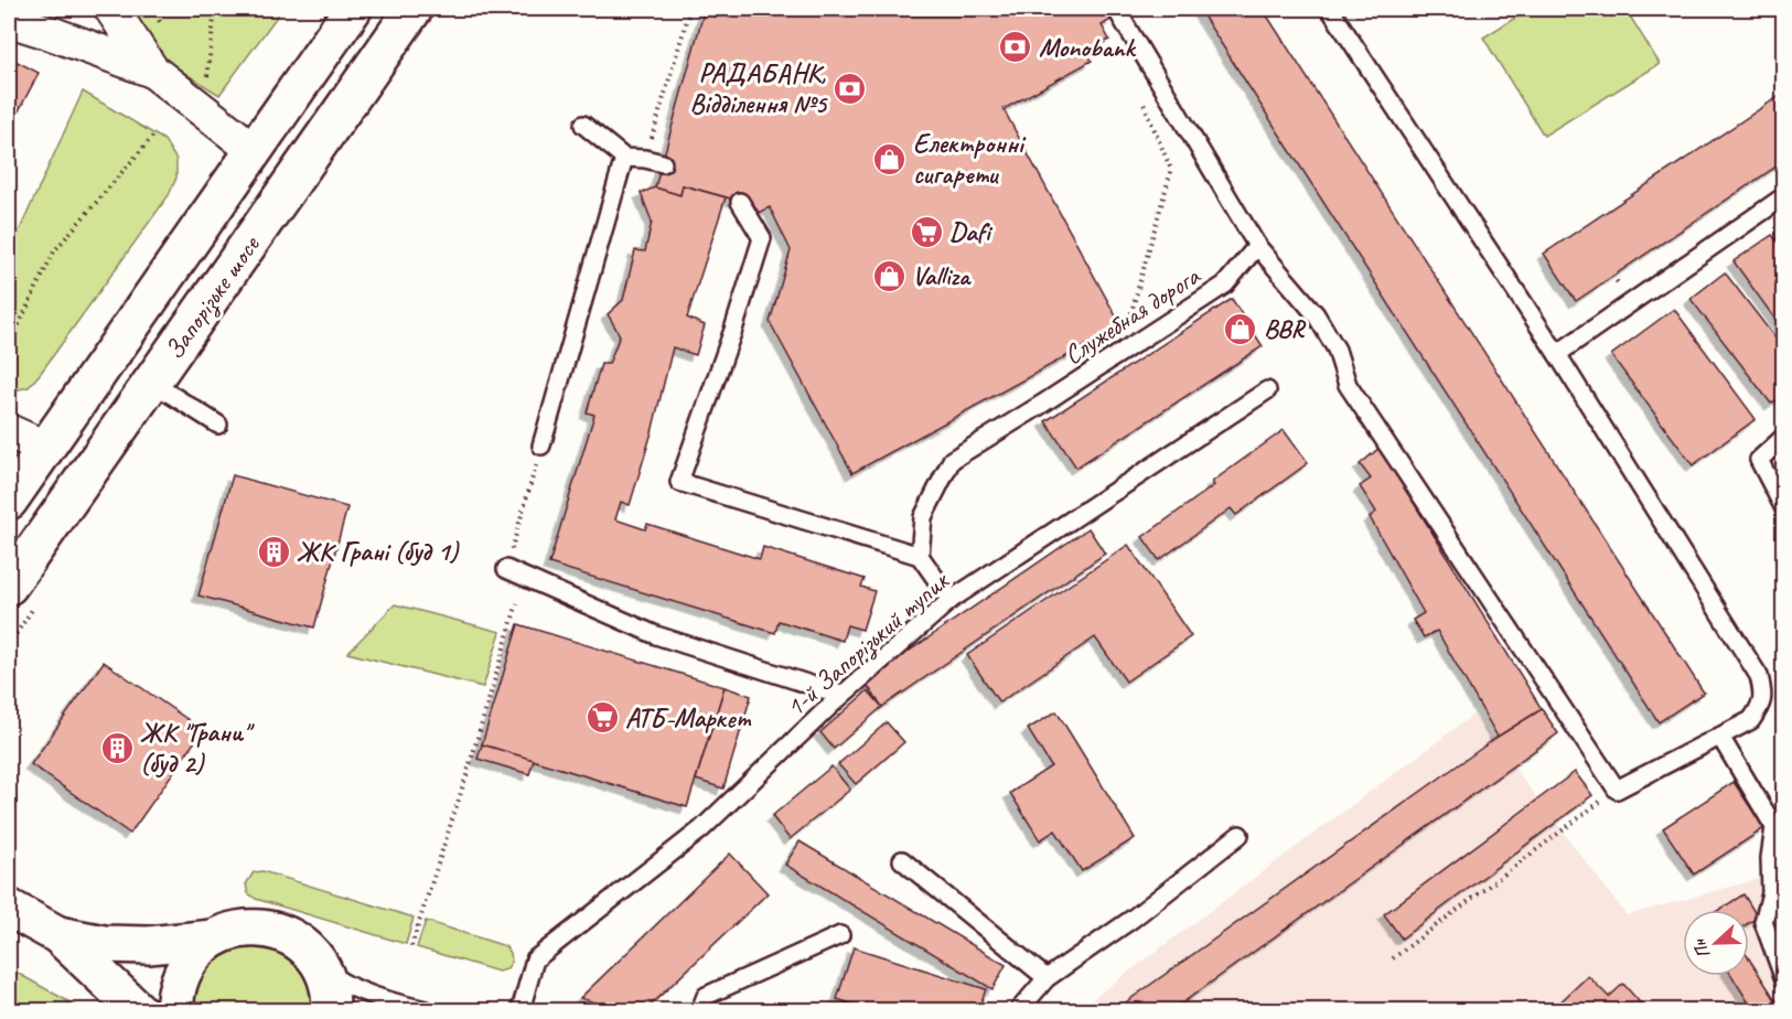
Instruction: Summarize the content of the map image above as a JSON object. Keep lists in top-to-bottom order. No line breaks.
{"streets":{"main road":["Запорізьке шосе"],"lane":["Служебная дорога","1-й Запорізький тупик"]},"places":{"bank":["Monobank","РАДАБАНК, Відділення №5"],"shop":["Електронні сигарети","Valliza","BBR"],"supermarket":["Dafi","АТБ-Маркет"],"building":["ЖК Грані (буд 1)","ЖК \"Грани\" (буд 2)"]},"north":"left"}
